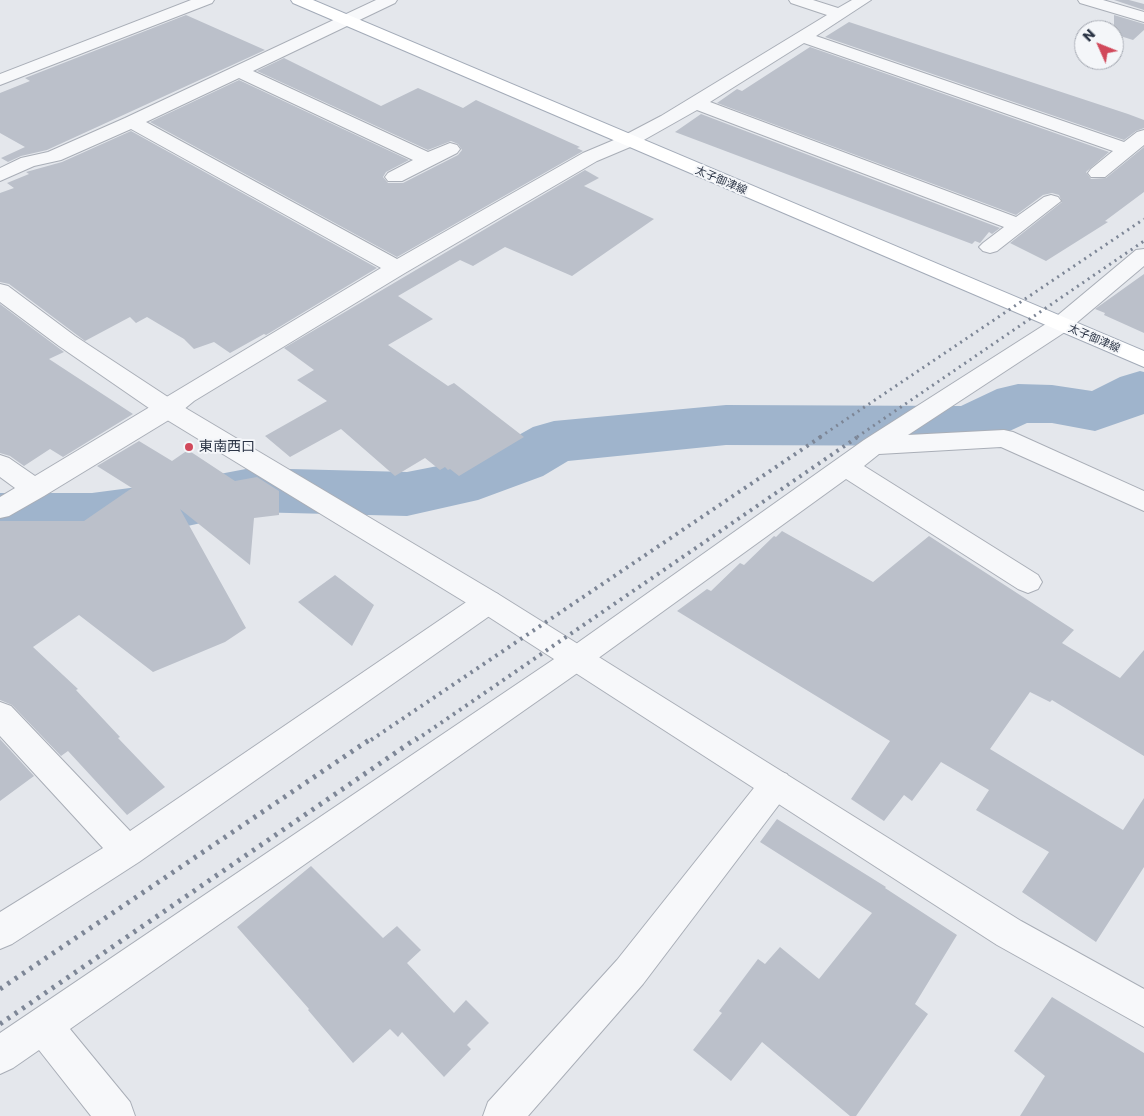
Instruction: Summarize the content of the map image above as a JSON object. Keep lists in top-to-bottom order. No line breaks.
{"streets":{"main road":["太子御津線"]},"places":["東南西口"],"north":"top left"}
